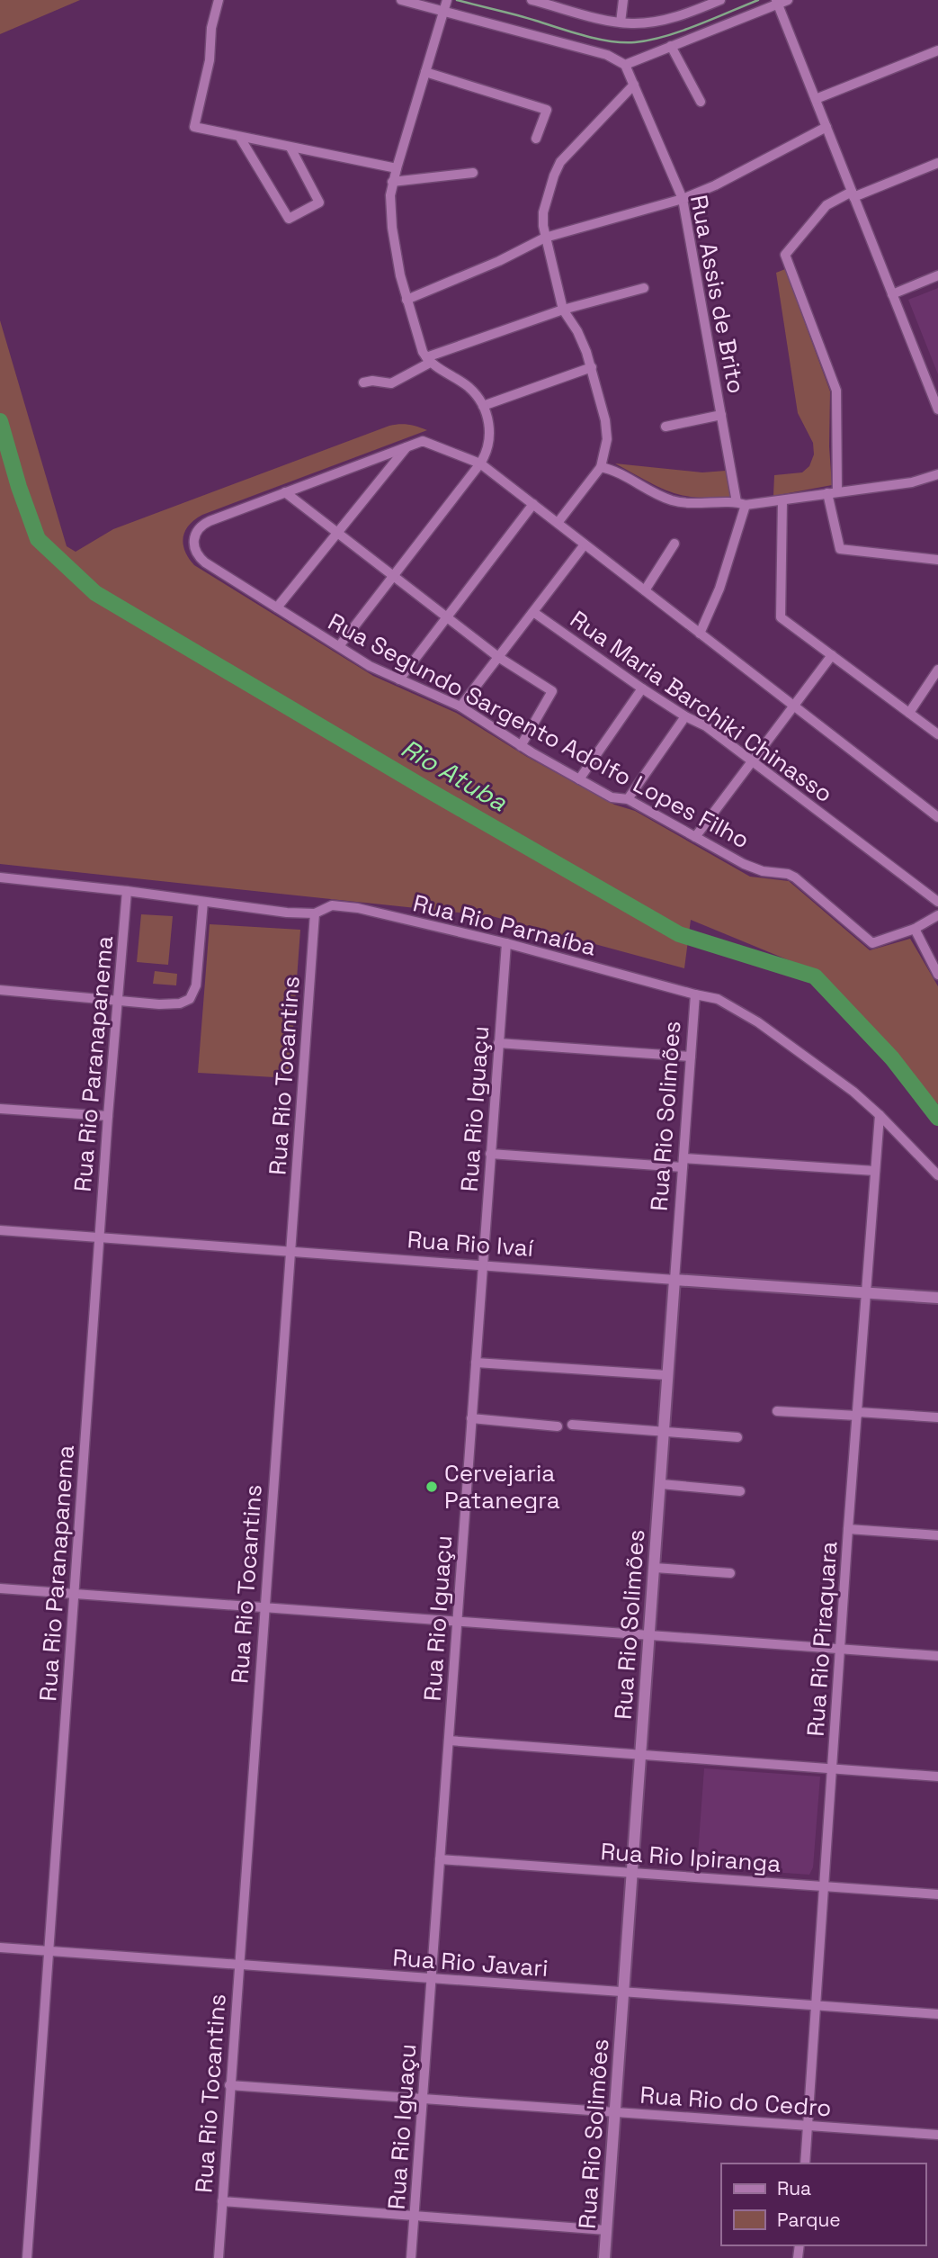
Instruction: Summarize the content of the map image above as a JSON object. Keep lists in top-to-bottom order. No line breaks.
{"streets":{"street":["Rua Assis de Brito","Rua Maria Barchiki Chinasso","Rua Segundo Sargento Adolfo Lopes Filho","Rua Rio Parnaíba","Rua Rio Paranapanema","Rua Rio Tocantins","Rua Rio Iguaçu","Rua Rio Solimões","Rua Rio Ivaí","Rua Rio Piraquara","Rua Rio Ipiranga","Rua Rio Javari","Rua Rio do Cedro"]},"crossings":[["Rua Rio Parnaíba","Rua Rio Paranapanema"],["Rua Rio Parnaíba","Rua Rio Tocantins"],["Rua Rio Parnaíba","Rua Rio Iguaçu"],["Rua Rio Parnaíba","Rua Rio Solimões"],["Rua Rio Parnaíba","Rua Rio Piraquara"],["Rua Rio Paranapanema","Rua Rio Ivaí"],["Rua Rio Paranapanema","Rua Rio Javari"],["Rua Rio Tocantins","Rua Rio Ivaí"],["Rua Rio Tocantins","Rua Rio Javari"],["Rua Rio Tocantins","Rua Rio do Cedro"],["Rua Rio Iguaçu","Rua Rio Ivaí"],["Rua Rio Iguaçu","Rua Rio Ipiranga"],["Rua Rio Iguaçu","Rua Rio Javari"],["Rua Rio Iguaçu","Rua Rio do Cedro"],["Rua Rio Solimões","Rua Rio Ivaí"],["Rua Rio Solimões","Rua Rio Ipiranga"],["Rua Rio Solimões","Rua Rio Javari"],["Rua Rio Solimões","Rua Rio do Cedro"],["Rua Rio Ivaí","Rua Rio Piraquara"],["Rua Rio Piraquara","Rua Rio Ipiranga"],["Rua Rio Piraquara","Rua Rio Javari"],["Rua Rio Piraquara","Rua Rio do Cedro"]],"water":["Rio Atuba"],"places":["Cervejaria Patanegra"],"legend":["Rua","Parque"]}
